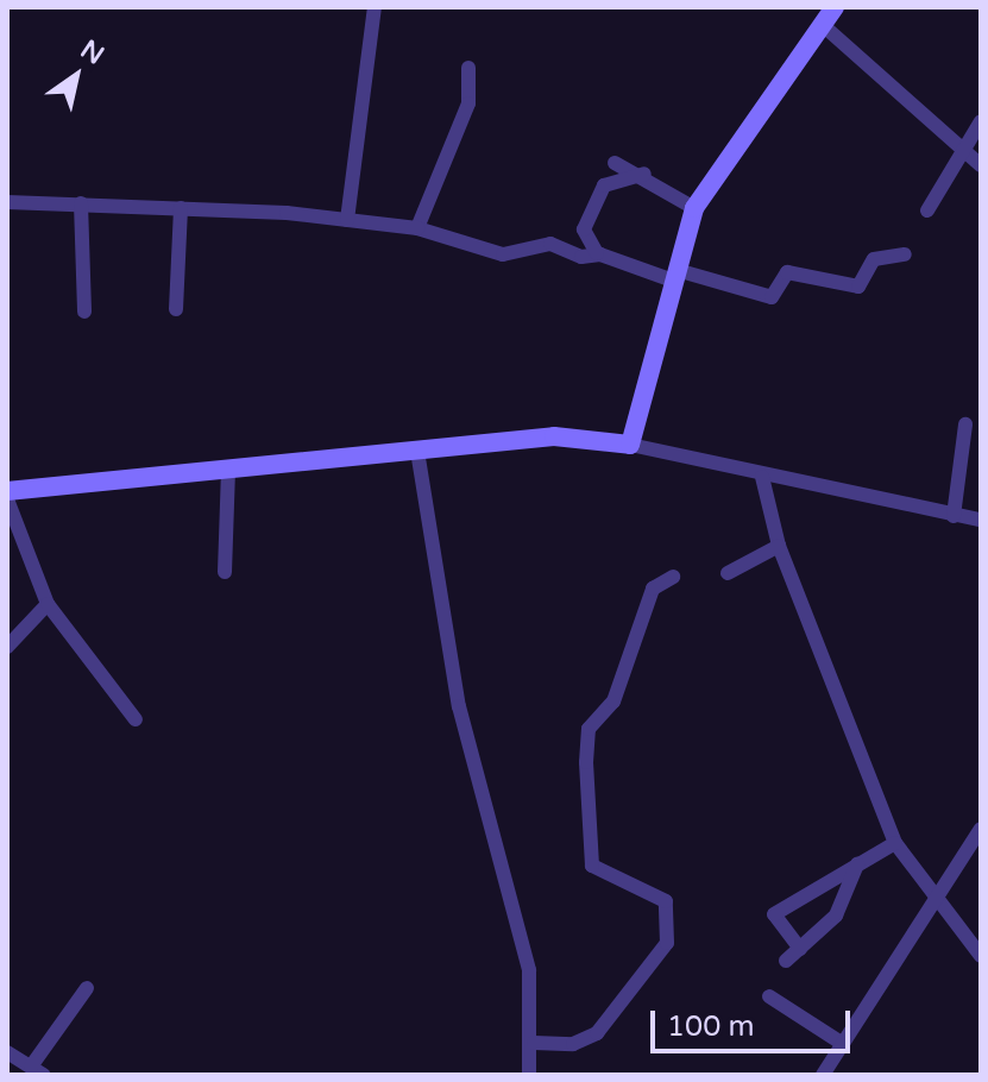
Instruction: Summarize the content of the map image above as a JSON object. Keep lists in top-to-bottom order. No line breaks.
{"scale_bar":"100 m","north":"top right"}
